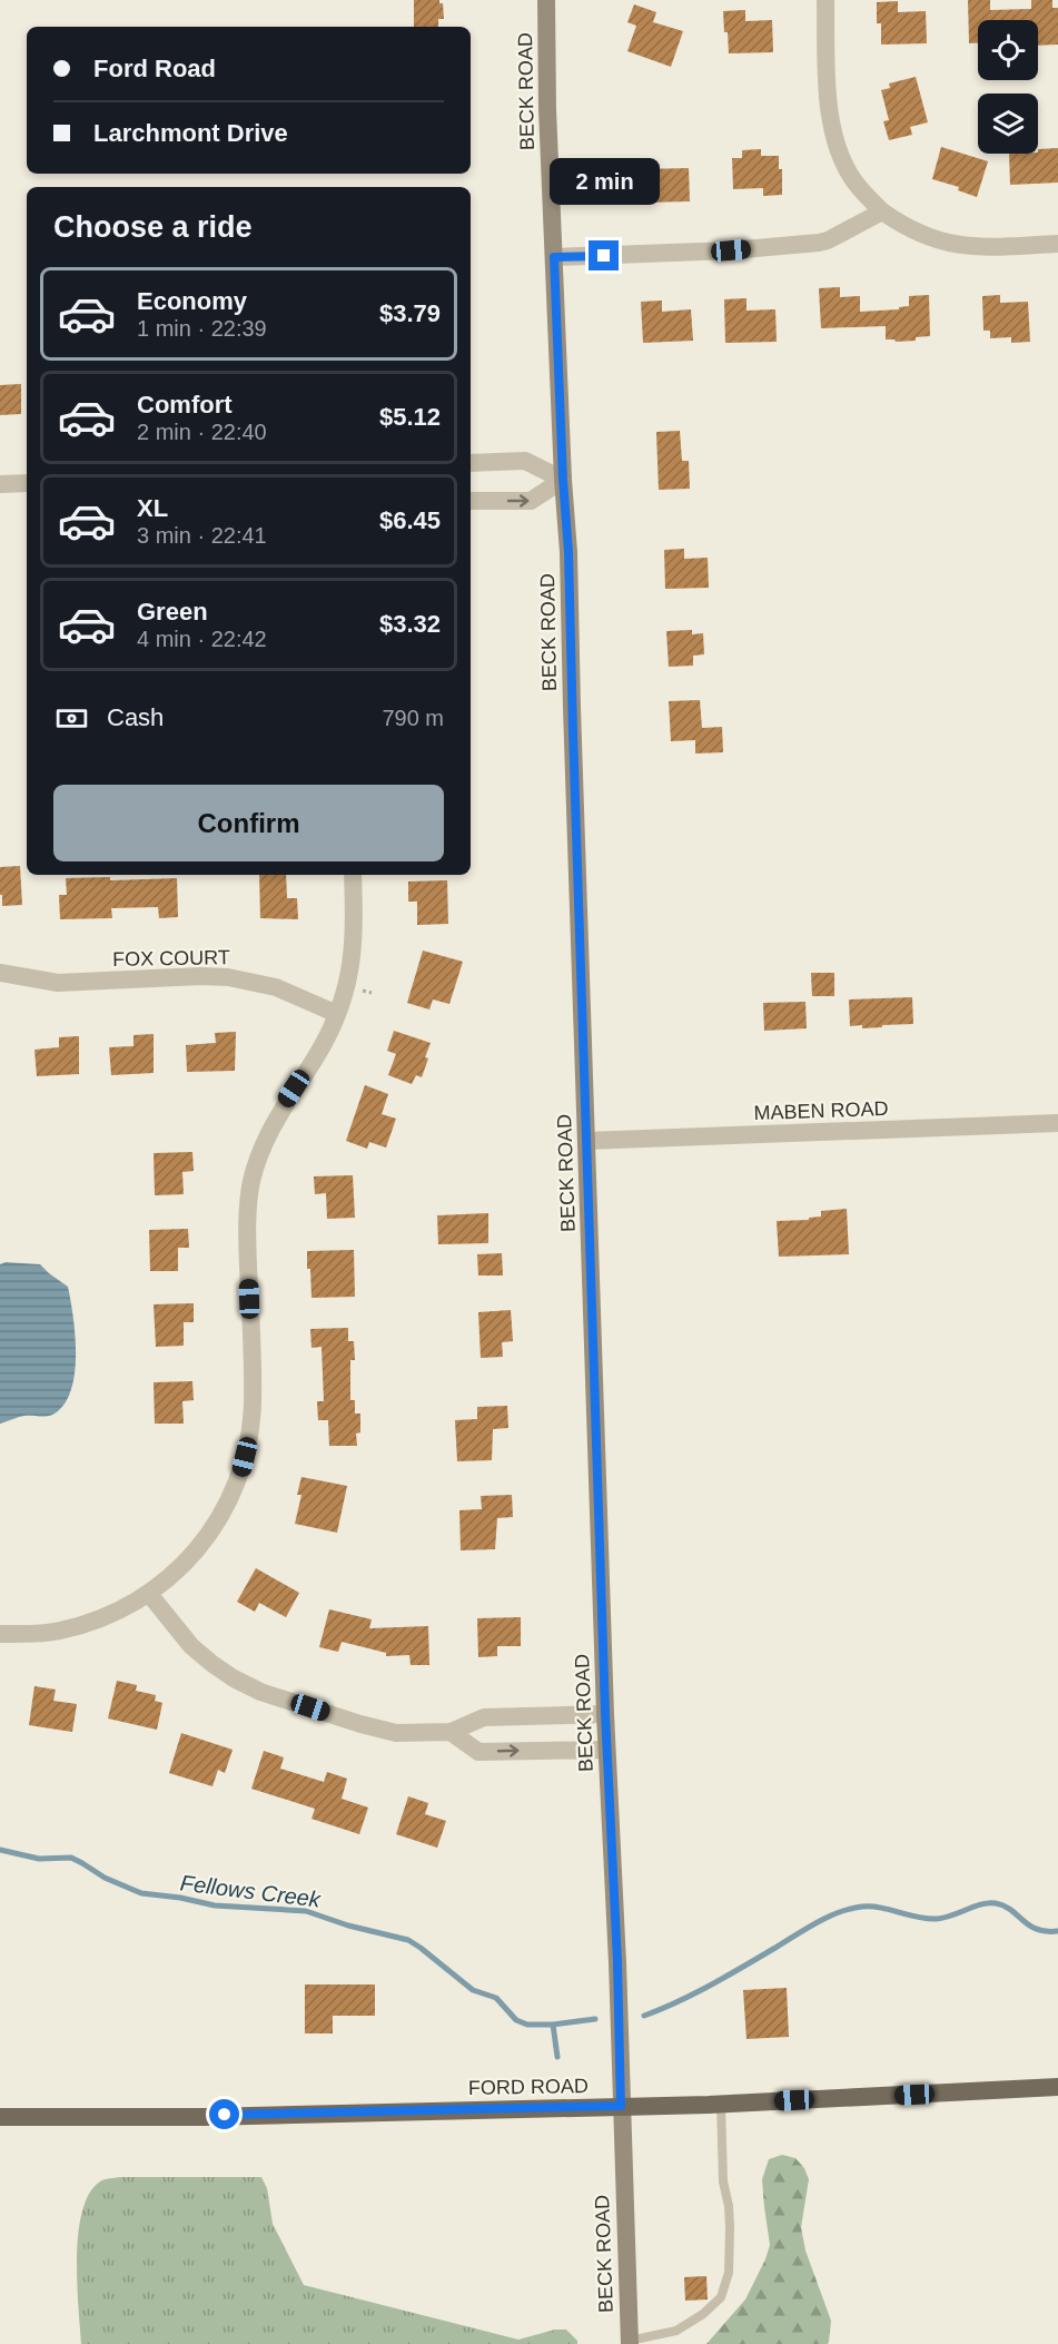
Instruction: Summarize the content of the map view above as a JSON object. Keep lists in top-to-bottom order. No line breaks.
{"streets":{"main road":["BECK ROAD","FORD ROAD"],"street":["FOX COURT","MABEN ROAD"]},"crossings":[["BECK ROAD","MABEN ROAD"],["BECK ROAD","FORD ROAD"]],"water":["Fellows Creek"],"page":{"banner":["Ford Road","Larchmont Drive"],"bubble":"2 min","heading":"Choose a ride","list":[{"name":"Economy","note":"1 min · 22:39","value":"$3.79"},{"name":"Comfort","note":"2 min · 22:40","value":"$5.12"},{"name":"XL","note":"3 min · 22:41","value":"$6.45"},{"name":"Green","note":"4 min · 22:42","value":"$3.32"}],"pay":["Cash","790 m"],"buttons":"Confirm"}}
